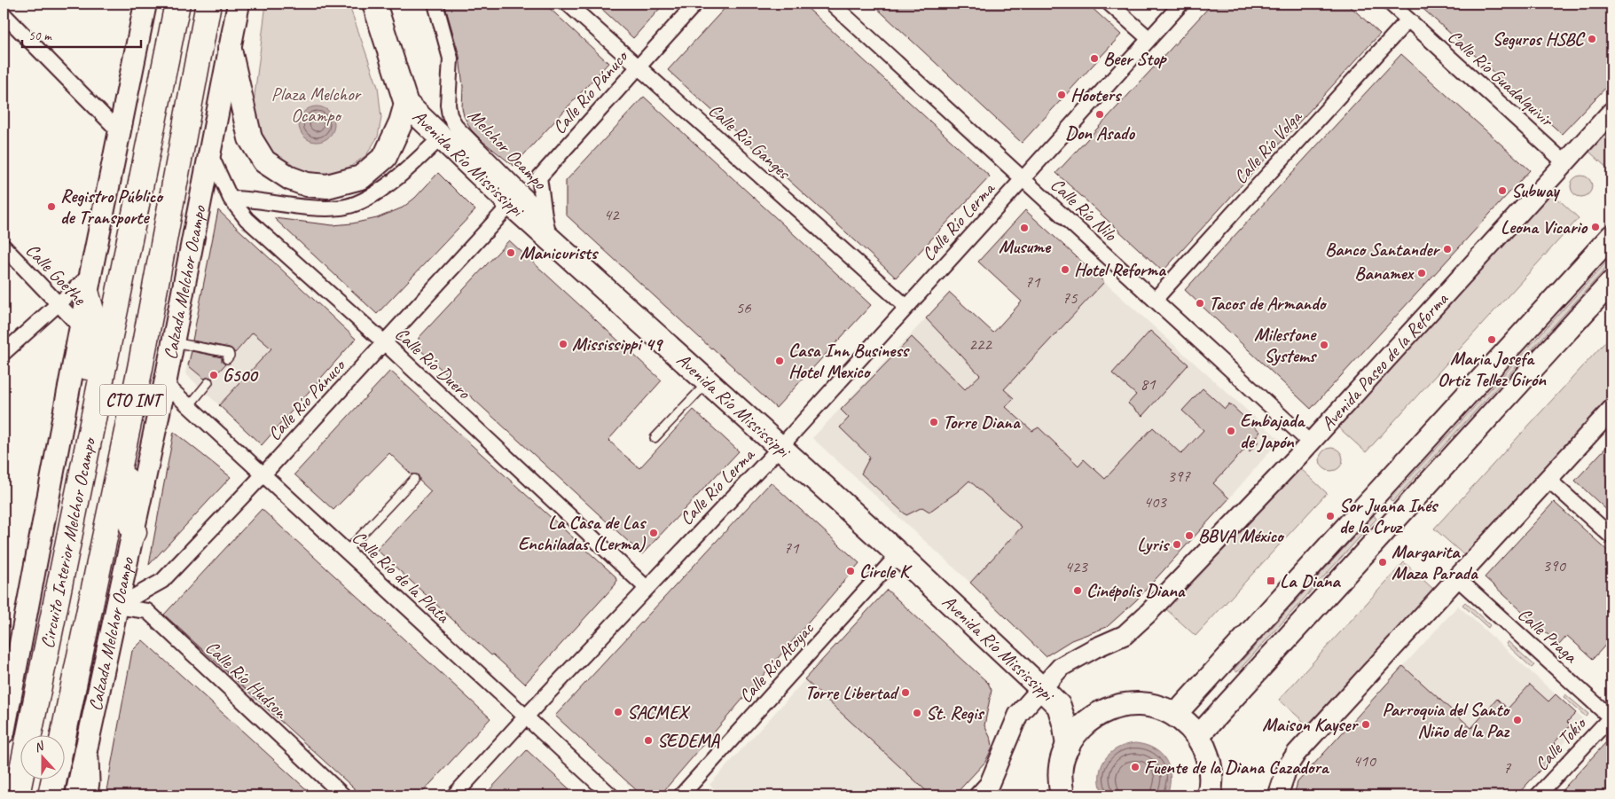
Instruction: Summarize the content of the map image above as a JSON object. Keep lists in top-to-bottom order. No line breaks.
{"streets":{"highway":["CTO INT","Circuito Interior Melchor Ocampo"],"main road":["Avenida Río Mississippi","Calzada Melchor Ocampo"],"street":["Calle Río Guadalquivir","Calle Río Pánuco","Calle Río Ganges","Calle Río Volga","Melchor Ocampo","Calle Río Nilo","Calle Río Lerma","Calle Goethe","Avenida Paseo de la Reforma","Calle Río Duero","Calle Río de la Plata","Calle Praga","Calle Río Atoyac","Calle Río Hudson","Calle Tokio"]},"crossings":[["Calle Río Guadalquivir","Calle Río Volga"],["Calle Río Guadalquivir","Avenida Paseo de la Reforma"],["Calle Río Pánuco","Calle Río Ganges"],["Calle Río Pánuco","Melchor Ocampo"],["Calle Río Pánuco","Avenida Río Mississippi"],["Calle Río Pánuco","Calzada Melchor Ocampo"],["Calle Río Pánuco","Calle Río Duero"],["Calle Río Pánuco","Calle Río de la Plata"],["Calle Río Pánuco","Calle Río Hudson"],["Calle Río Ganges","Calle Río Lerma"],["Calle Río Volga","Calle Río Nilo"],["Melchor Ocampo","Avenida Río Mississippi"],["Avenida Río Mississippi","Calle Río Lerma"],["Avenida Río Mississippi","Avenida Paseo de la Reforma"],["Avenida Río Mississippi","Calle Río Atoyac"],["Calle Río Nilo","Calle Río Lerma"],["Calle Río Nilo","Avenida Paseo de la Reforma"],["Calle Río Lerma","Calle Río Duero"],["Calle Río Lerma","Calle Río de la Plata"],["Calzada Melchor Ocampo","Calle Río Duero"],["Calzada Melchor Ocampo","Calle Río de la Plata"],["Calzada Melchor Ocampo","Calle Río Hudson"],["Calle Praga","Calle Tokio"]],"parks":["Plaza Melchor Ocampo"],"places":{"other":["Seguros HSBC","Beer Stop","Hooters","Don Asado","Subway","Registro Público de Transporte","Leona Vicario","Musume","Banco Santander","Manicurists","Hotel Reforma","Banamex","Tacos de Armando","Maria Josefa Ortiz Tellez Girón","Mississippi 49","Milestone Systems","Casa Inn Business Hotel Mexico","G500","Torre Diana","Embajada de Japón","Sor Juana Inés de la Cruz","La Casa de Las Enchiladas (Lerma)","BBVA México","Lyris","Margarita Maza Parada","Circle K","Cinépolis Diana","Torre Libertad","SACMEX","St. Regis","Parroquia del Santo Niño de la Paz","Maison Kayser","SEDEMA","Fuente de la Diana Cazadora"],"transit":["La Diana"]},"house_numbers":["42","71","75","56","222","81","397","403","71","390","423","410","7"],"scale_bar":"50 m","north":"top"}
